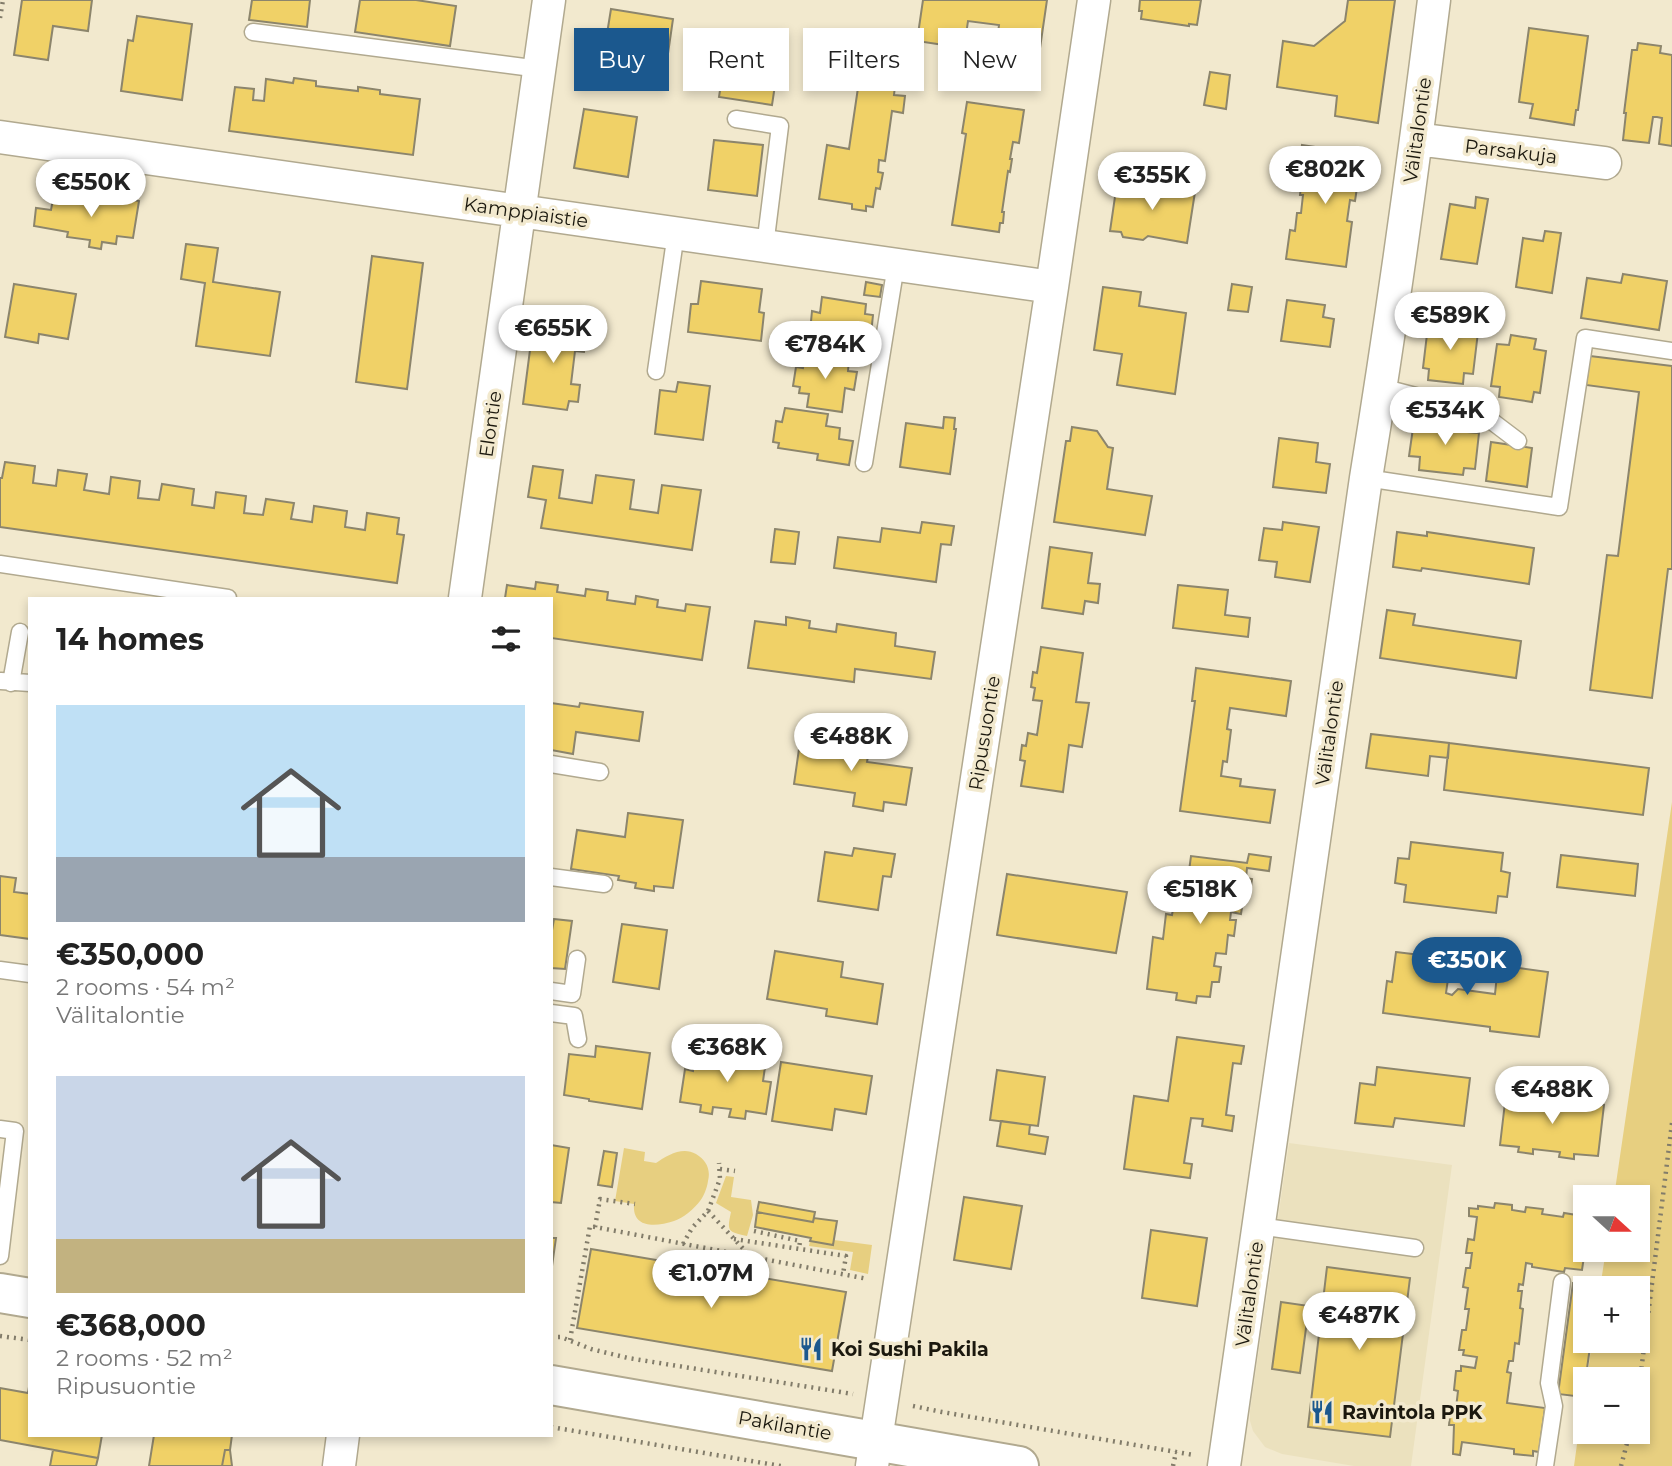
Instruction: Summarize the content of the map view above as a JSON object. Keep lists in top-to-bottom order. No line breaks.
{"streets":{"main road":["Pakilantie"],"street":["Välitalontie","Parsakuja","Kamppiaistie","Elontie","Ripusuontie"]},"crossings":[["Välitalontie","Parsakuja"],["Kamppiaistie","Elontie"],["Kamppiaistie","Ripusuontie"],["Ripusuontie","Pakilantie"]],"places":{"restaurant":["Koi Sushi Pakila","Ravintola PPK"]},"north":"right","page":{"chip":["Buy","Rent","Filters","New"],"price":["€802K","€355K","€550K","€589K","€655K","€784K","€534K","€488K","€518K","€350K","€368K","€488K","€1.07M","€487K"],"heading":"14 homes","list":[{"name":"€350,000","note":"2 rooms · 54 m² · Välitalontie"},{"name":"€368,000","note":"2 rooms · 52 m² · Ripusuontie"}],"map_buttons":["+","−"]}}
